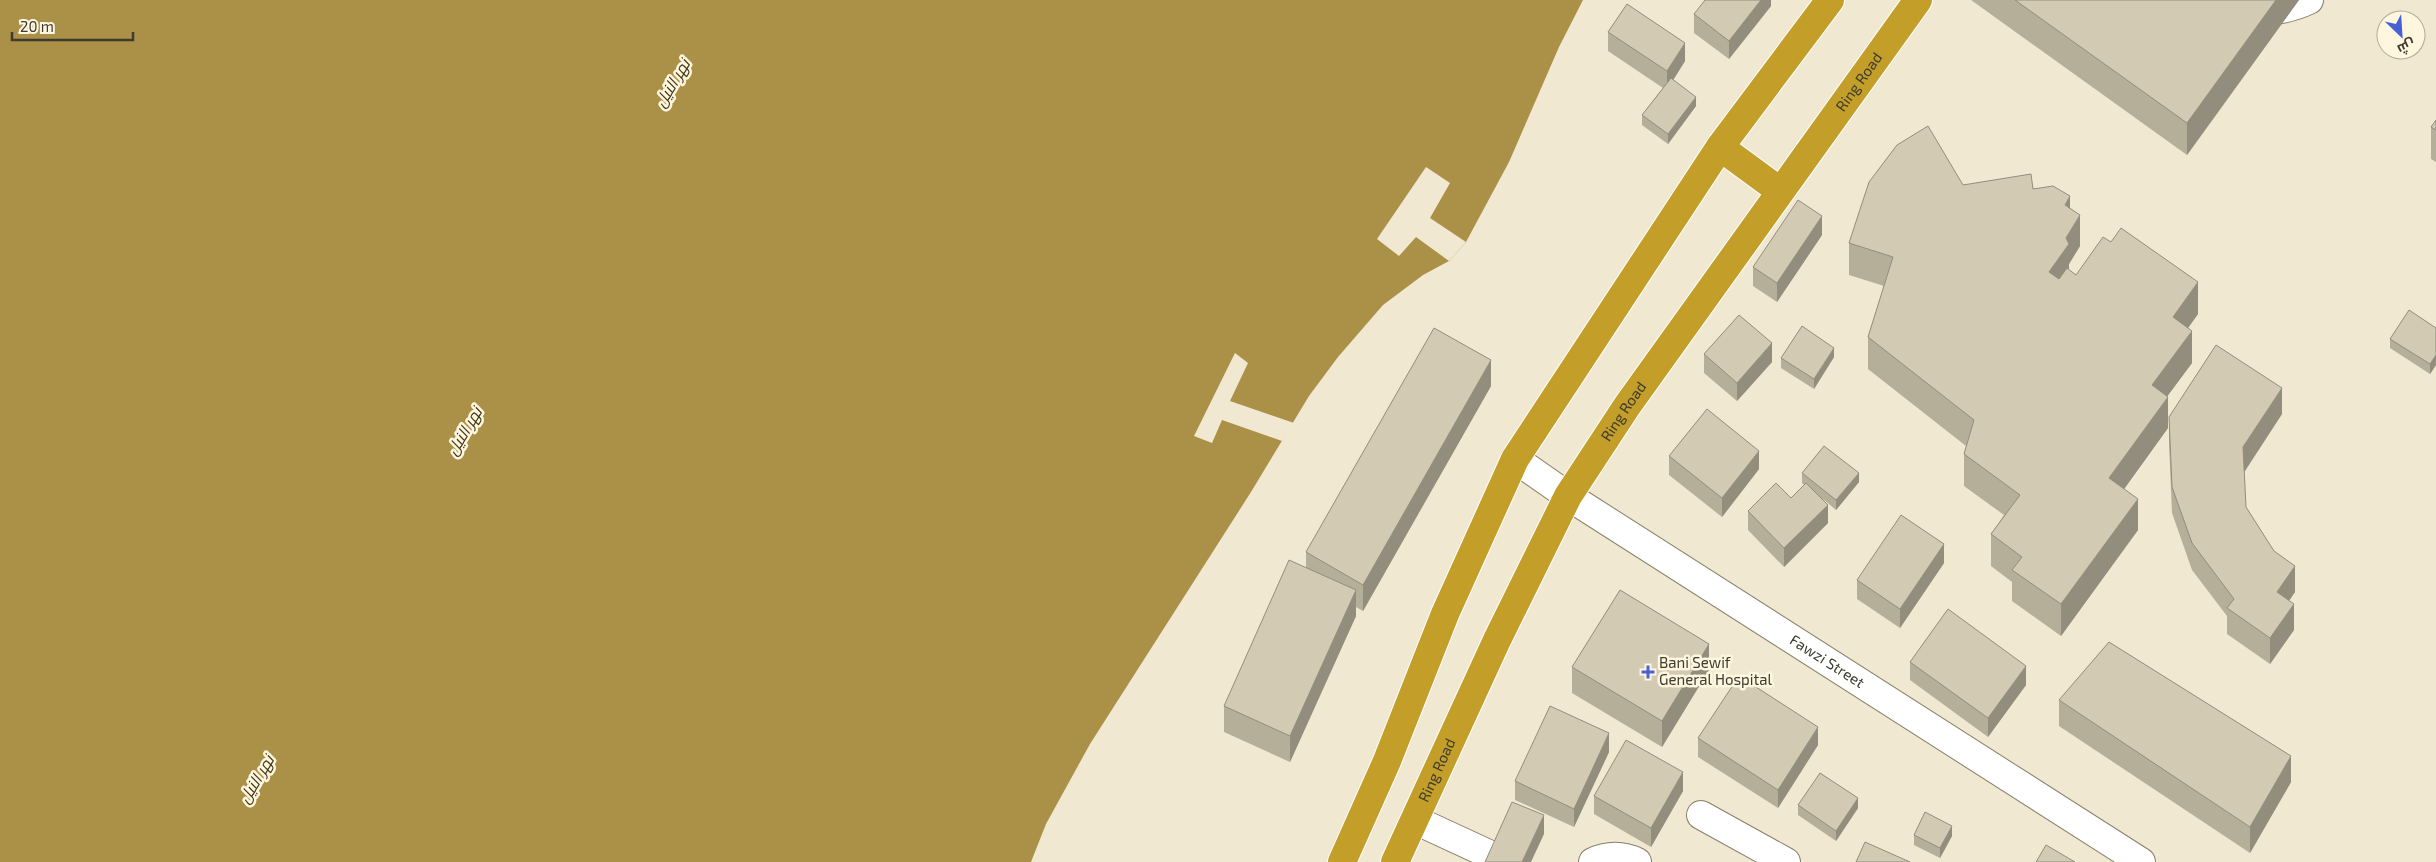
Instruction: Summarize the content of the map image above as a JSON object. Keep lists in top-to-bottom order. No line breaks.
{"streets":{"highway":["Ring Road"],"street":["Fawzi Street"]},"crossings":[["Ring Road","Fawzi Street"]],"water":["نهر النيل"],"places":{"health":["Bani Sewif General Hospital"]},"scale_bar":"20 m","north":"bottom right"}
